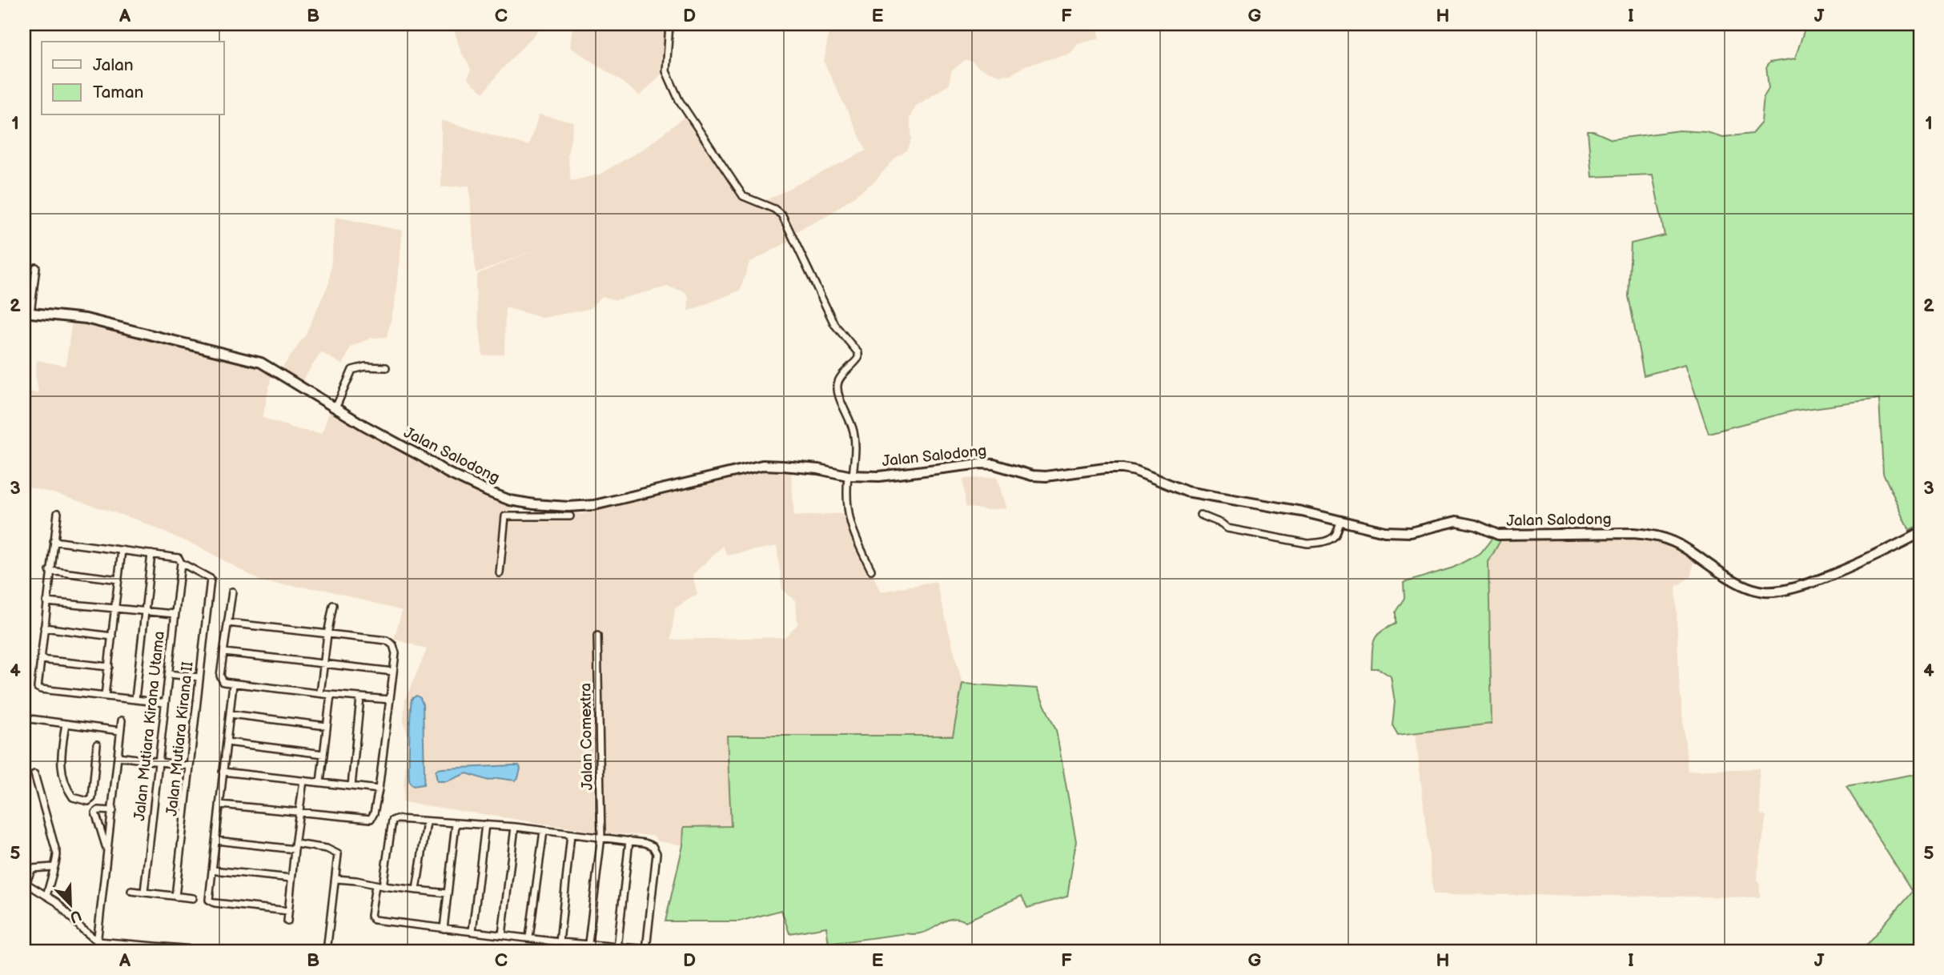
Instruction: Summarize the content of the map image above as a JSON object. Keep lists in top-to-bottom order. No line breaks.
{"streets":{"street":["Jalan Salodong","Jalan Mutiara Kirana Utama","Jalan Comextra","Jalan Mutiara Kirana II"]},"crossings":[["Jalan Mutiara Kirana Utama","Jalan Mutiara Kirana II"]],"legend":["Jalan","Taman"],"north":"bottom right","grid":{"columns":["A","B","C","D","E","F","G","H","I","J"],"rows":["1","2","3","4","5"]}}
